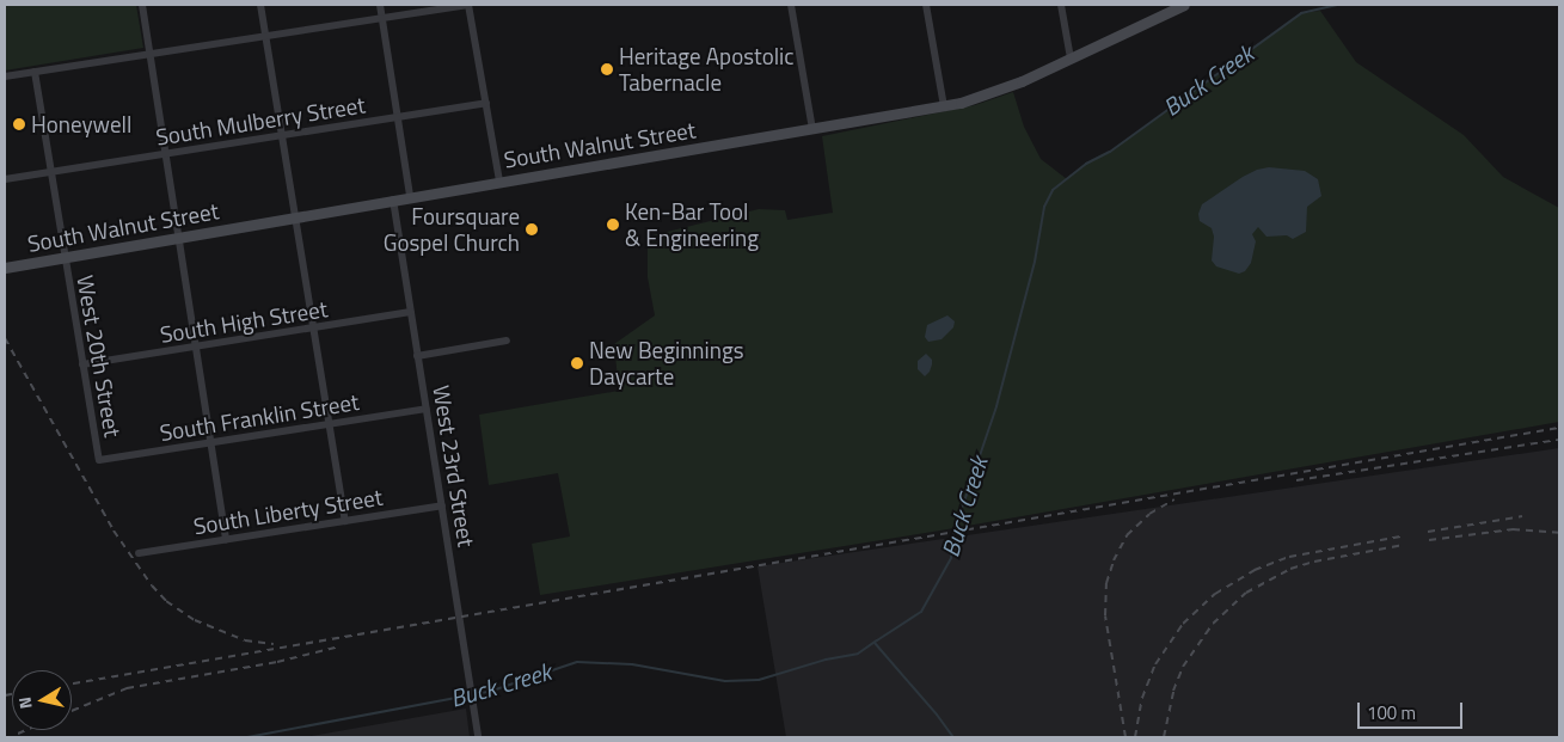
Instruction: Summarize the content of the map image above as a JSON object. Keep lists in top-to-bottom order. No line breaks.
{"streets":{"main road":["South Walnut Street"],"street":["South Mulberry Street","South High Street","West 20th Street","South Franklin Street","West 23rd Street","South Liberty Street"]},"crossings":[["South Mulberry Street","West 20th Street"],["South Walnut Street","West 20th Street"],["South Walnut Street","West 23rd Street"],["South High Street","West 20th Street"],["South High Street","West 23rd Street"],["West 20th Street","South Franklin Street"],["South Franklin Street","West 23rd Street"],["West 23rd Street","South Liberty Street"]],"water":["Buck Creek"],"places":["Heritage Apostolic Tabernacle","Honeywell","Ken-Bar Tool & Engineering","Foursquare Gospel Church","New Beginnings Daycarte"],"scale_bar":"100 m","north":"left"}
